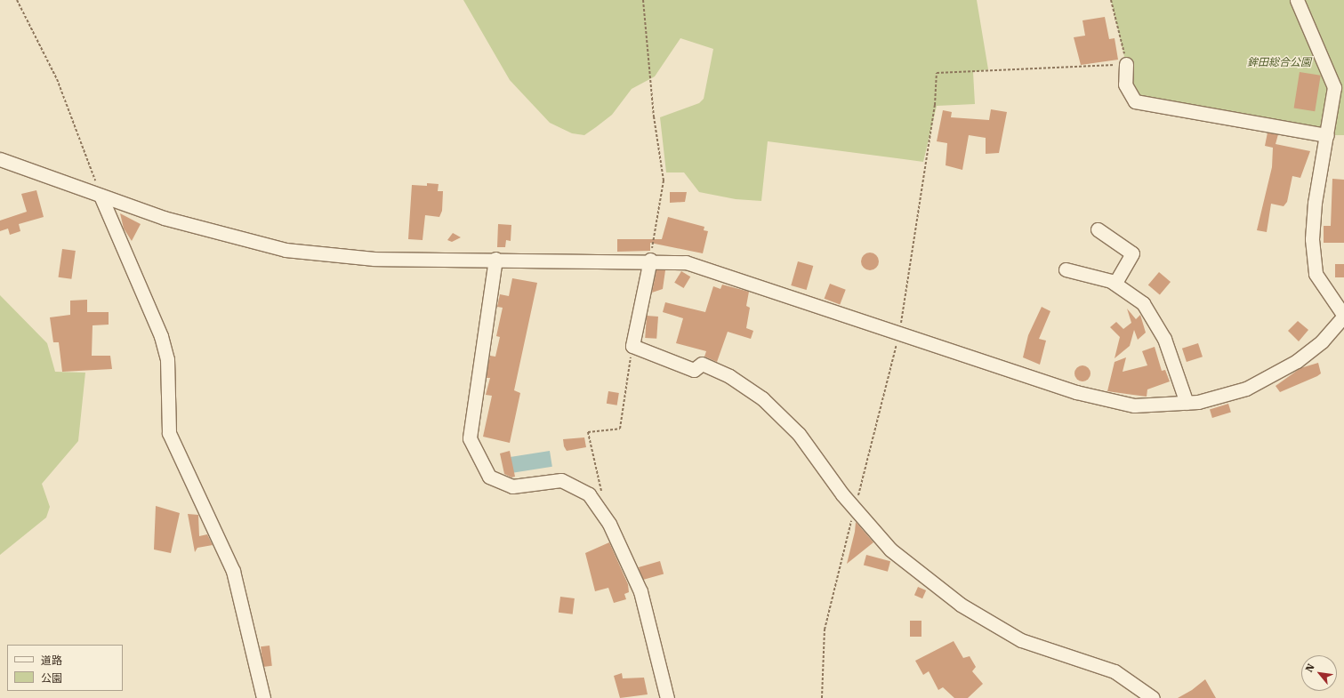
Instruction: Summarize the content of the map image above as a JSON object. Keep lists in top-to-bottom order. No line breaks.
{"parks":["鉾田総合公園"],"legend":["道路","公園"],"north":"top left"}
